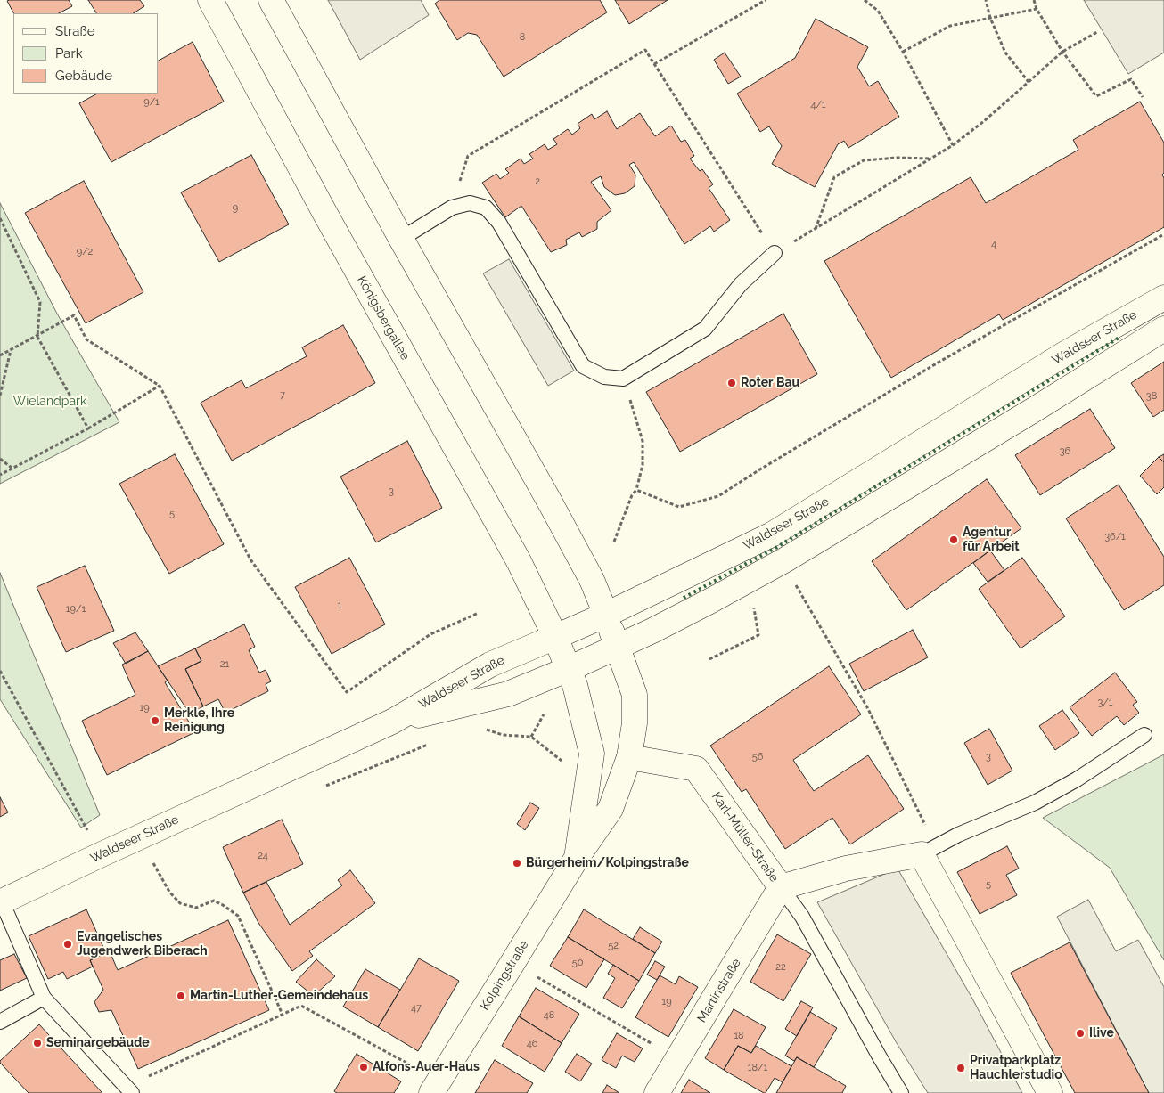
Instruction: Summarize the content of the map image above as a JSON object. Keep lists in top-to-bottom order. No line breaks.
{"streets":{"main road":["Königsbergallee","Waldseer Straße","Karl-Müller-Straße","Kolpingstraße","Martinstraße"]},"crossings":[["Königsbergallee","Waldseer Straße"],["Königsbergallee","Kolpingstraße"],["Waldseer Straße","Kolpingstraße"],["Karl-Müller-Straße","Kolpingstraße"],["Karl-Müller-Straße","Martinstraße"]],"parks":["Wielandpark"],"places":["Roter Bau","Agentur für Arbeit","Merkle, Ihre Reinigung","Bürgerheim/Kolpingstraße","Evangelisches Jugendwerk Biberach","Martin-Luther-Gemeindehaus","Ilive","Seminargebäude","Alfons-Auer-Haus","Privatparkplatz Hauchlerstudio"],"house_numbers":["8","9/1","4/1","2","9","4","9/2","7","38","36","3","5","36/1","1","19/1","21","3/1","19","56","3","24","5","52","50","22","19","47","48","18","46","18/1"],"legend":["Straße","Park","Gebäude"]}
